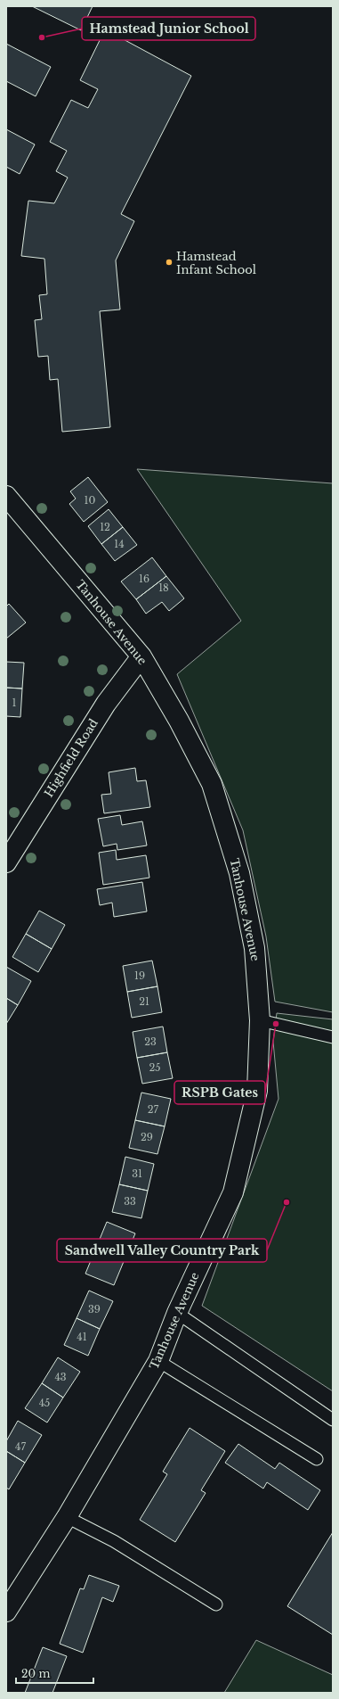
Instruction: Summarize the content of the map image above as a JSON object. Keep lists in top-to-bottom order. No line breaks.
{"streets":{"street":["Tanhouse Avenue","Highfield Road"]},"crossings":[["Tanhouse Avenue","Highfield Road"]],"places":["Hamstead Junior School","Hamstead Infant School","RSPB Gates","Sandwell Valley Country Park"],"house_numbers":["10","12","14","16","18","1","19","21","23","25","27","29","31","33","39","41","43","45","47"],"scale_bar":"20 m"}
